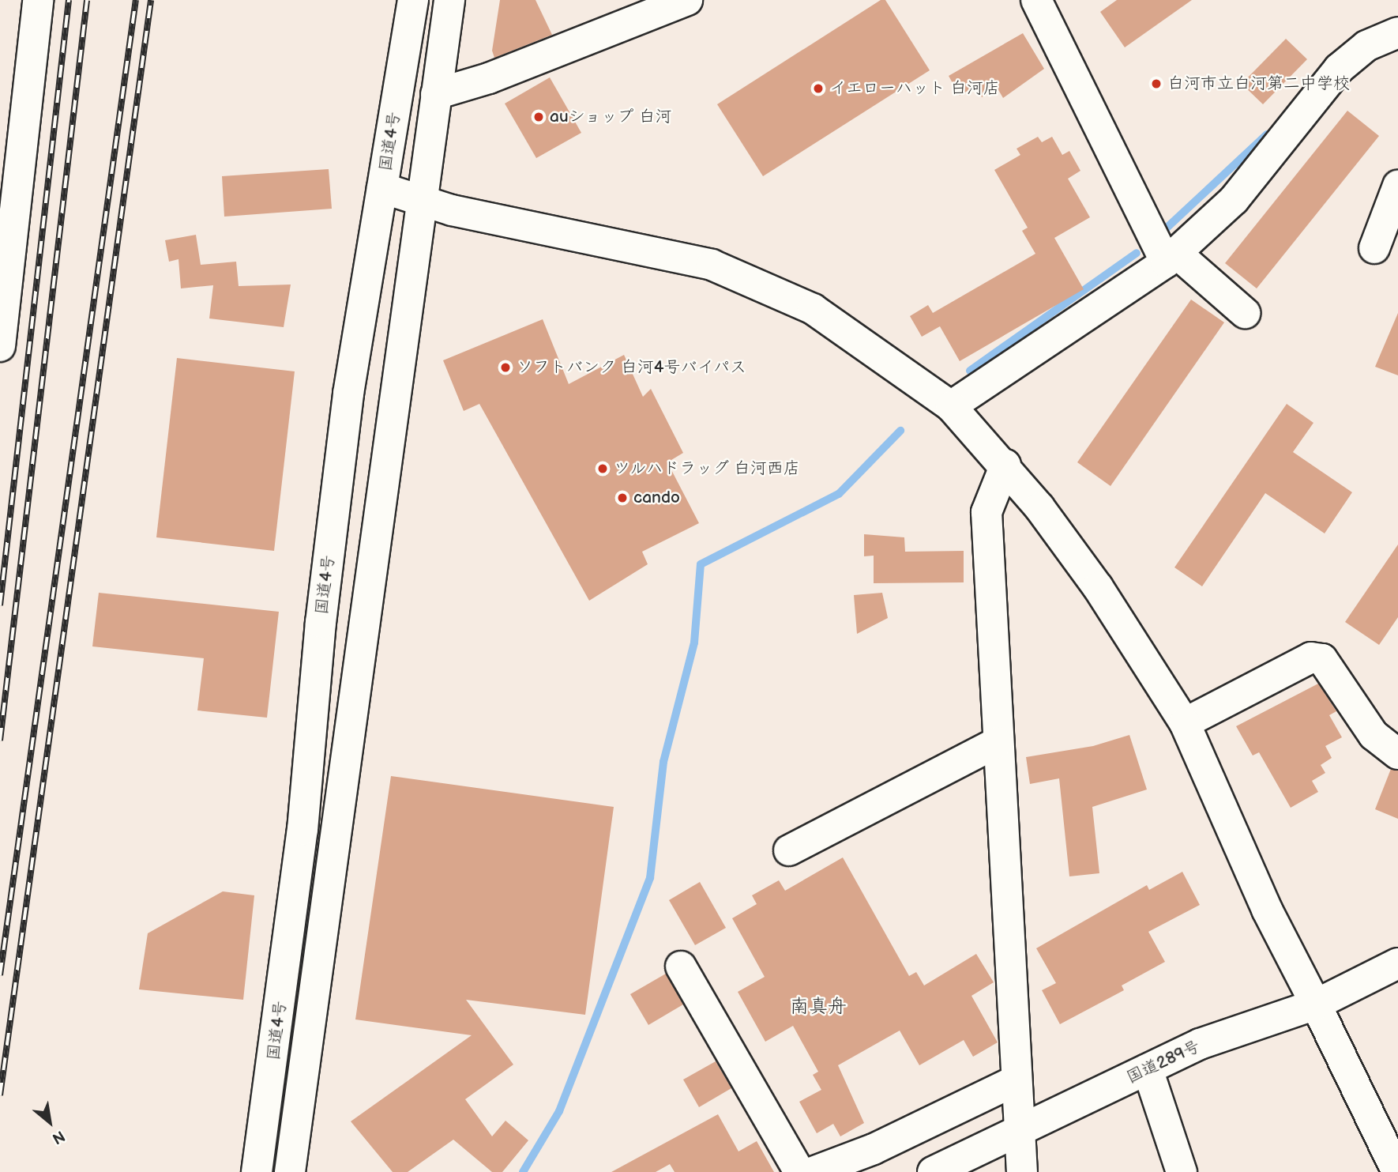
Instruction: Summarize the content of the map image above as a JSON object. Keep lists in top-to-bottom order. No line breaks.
{"streets":{"main road":["国道4号","国道289号"]},"districts":["南真舟"],"places":["白河市立白河第二中学校","イエローハット 白河店","auショップ 白河","ソフトバンク 白河4号バイパス","ツルハドラッグ 白河西店","cando"],"north":"bottom right"}
